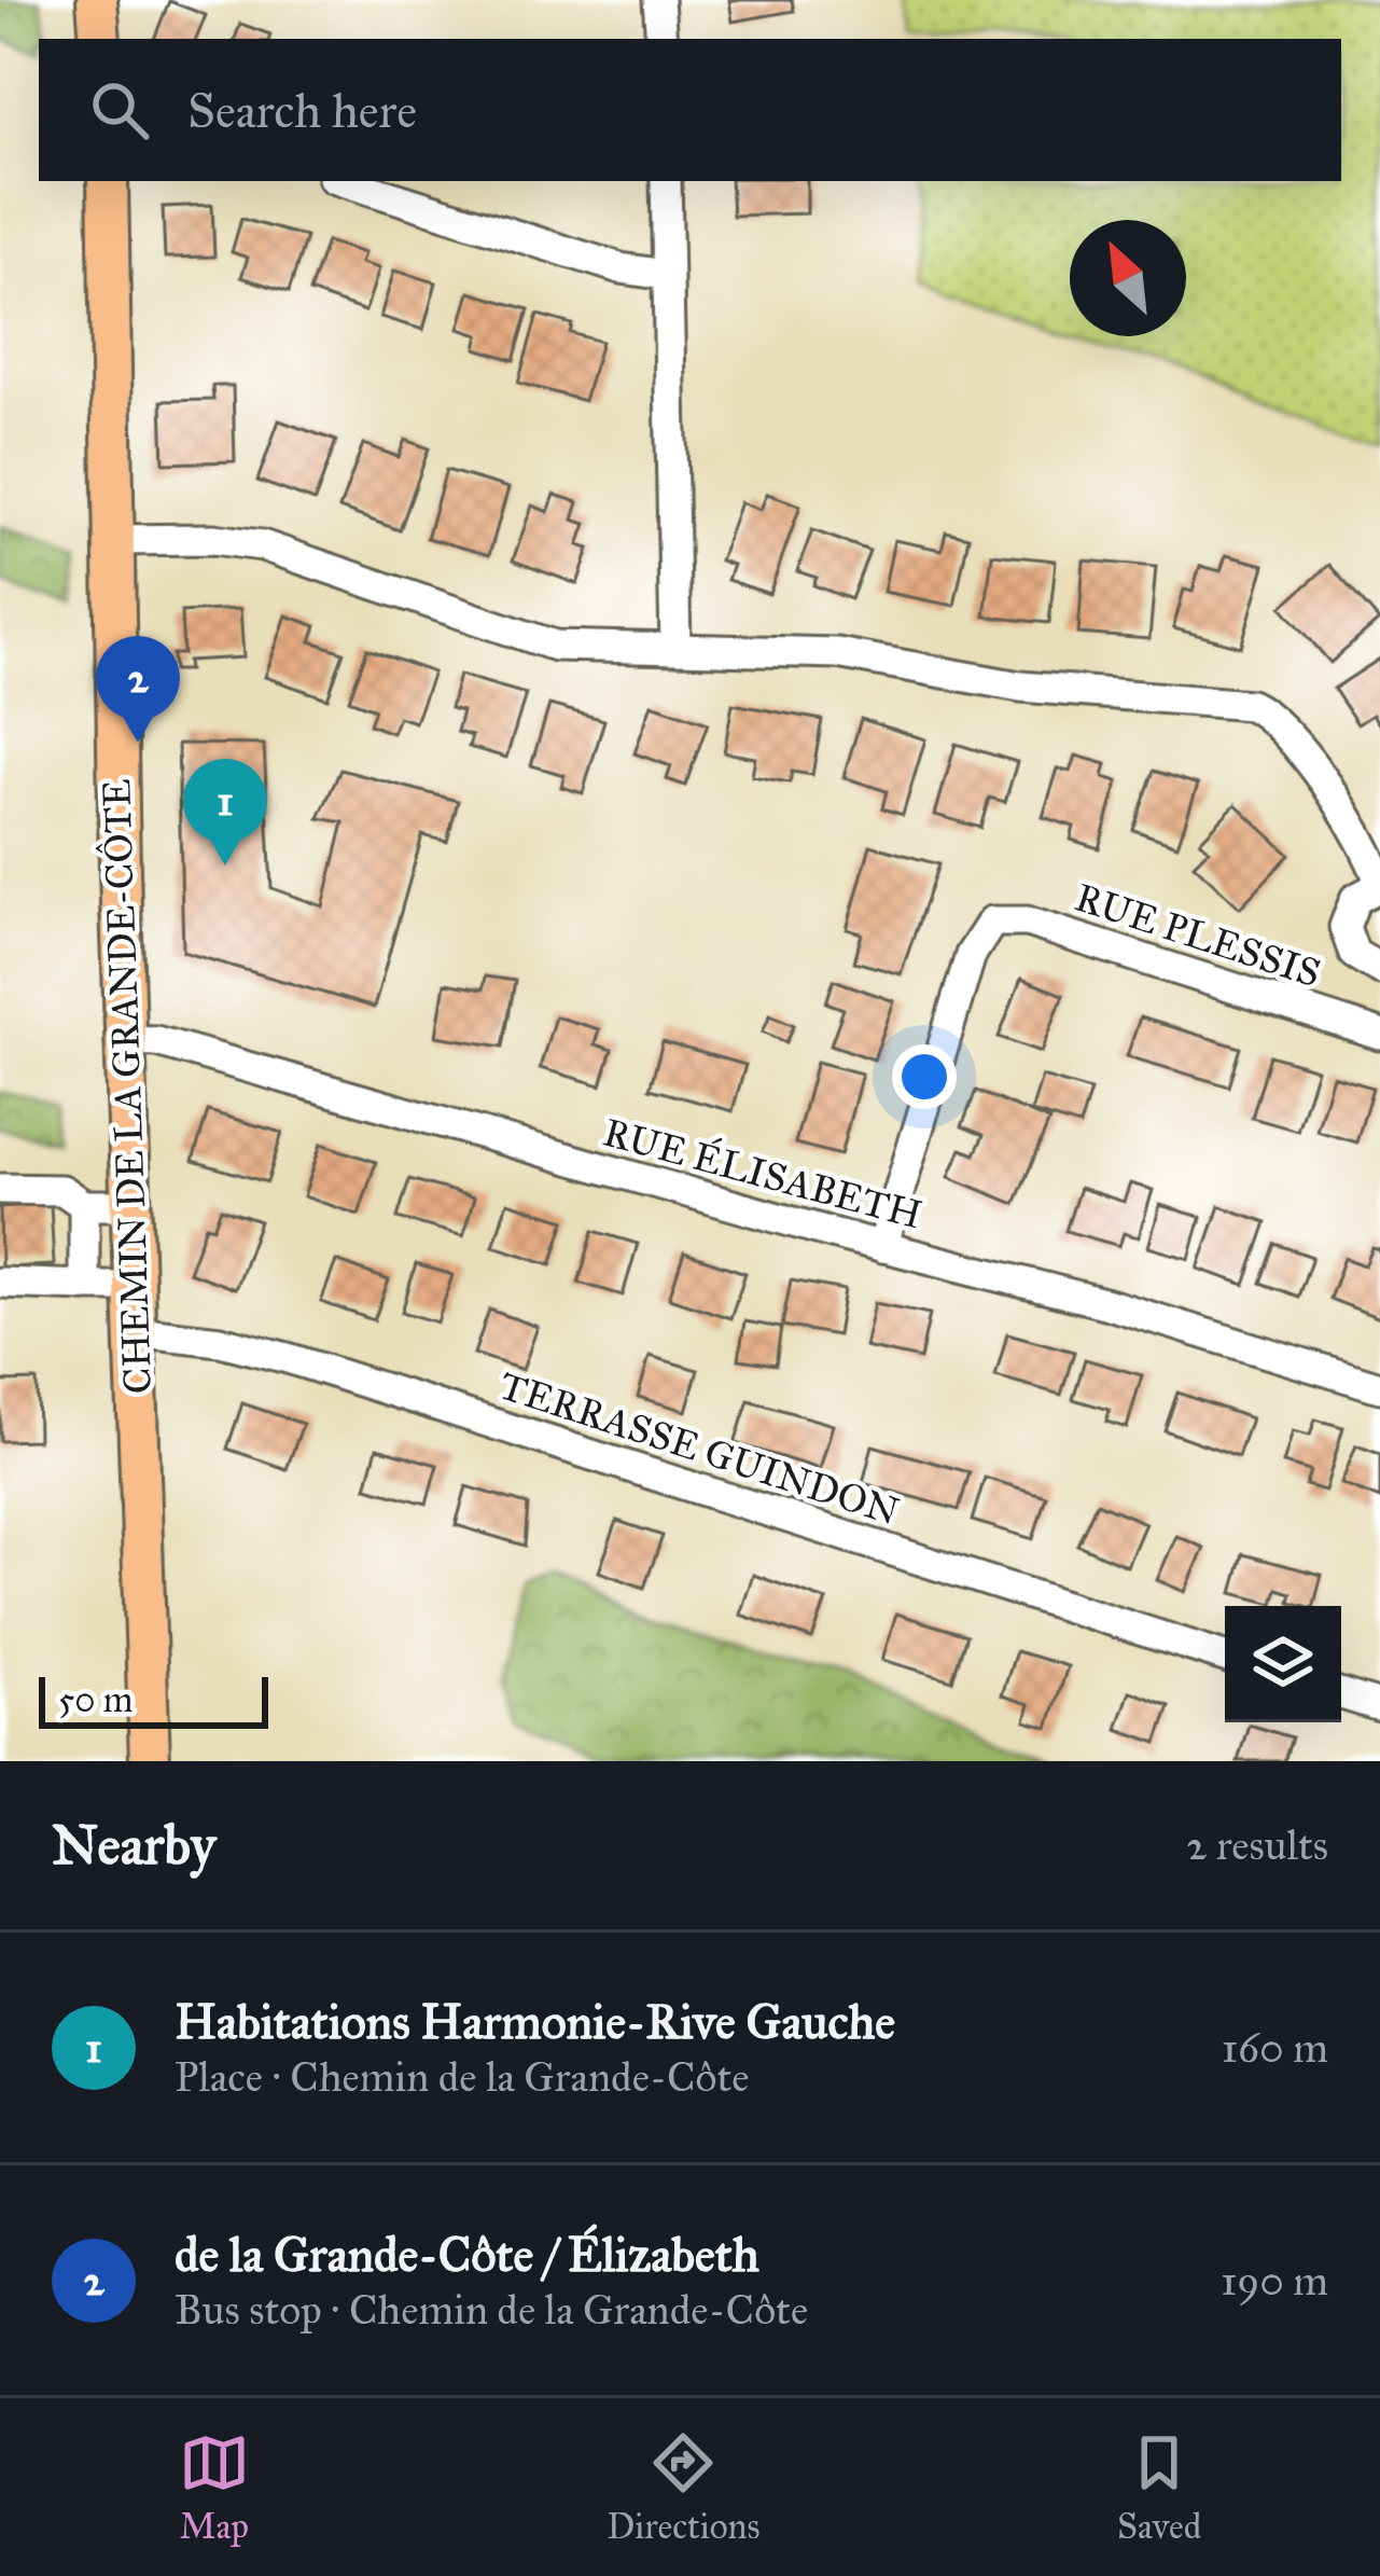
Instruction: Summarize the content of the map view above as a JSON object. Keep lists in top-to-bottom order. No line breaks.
{"streets":{"main road":["CHEMIN DE LA GRANDE-CÔTE"],"street":["RUE PLESSIS","RUE ÉLISABETH","TERRASSE GUINDON"]},"crossings":[["RUE PLESSIS","RUE ÉLISABETH"],["CHEMIN DE LA GRANDE-CÔTE","RUE ÉLISABETH"],["CHEMIN DE LA GRANDE-CÔTE","TERRASSE GUINDON"]],"scale_bar":"50 m","north":"top left","page":{"search":"Search here","pins":["2","1"],"scale":"50 m","heading":["Nearby","2 results"],"list":[{"mark":"1","name":"Habitations Harmonie-Rive Gauche","note":"Place · Chemin de la Grande-Côte","value":"160 m"},{"mark":"2","name":"de la Grande-Côte / Élizabeth","note":"Bus stop · Chemin de la Grande-Côte","value":"190 m"}],"nav":["Map","Directions","Saved"]}}
